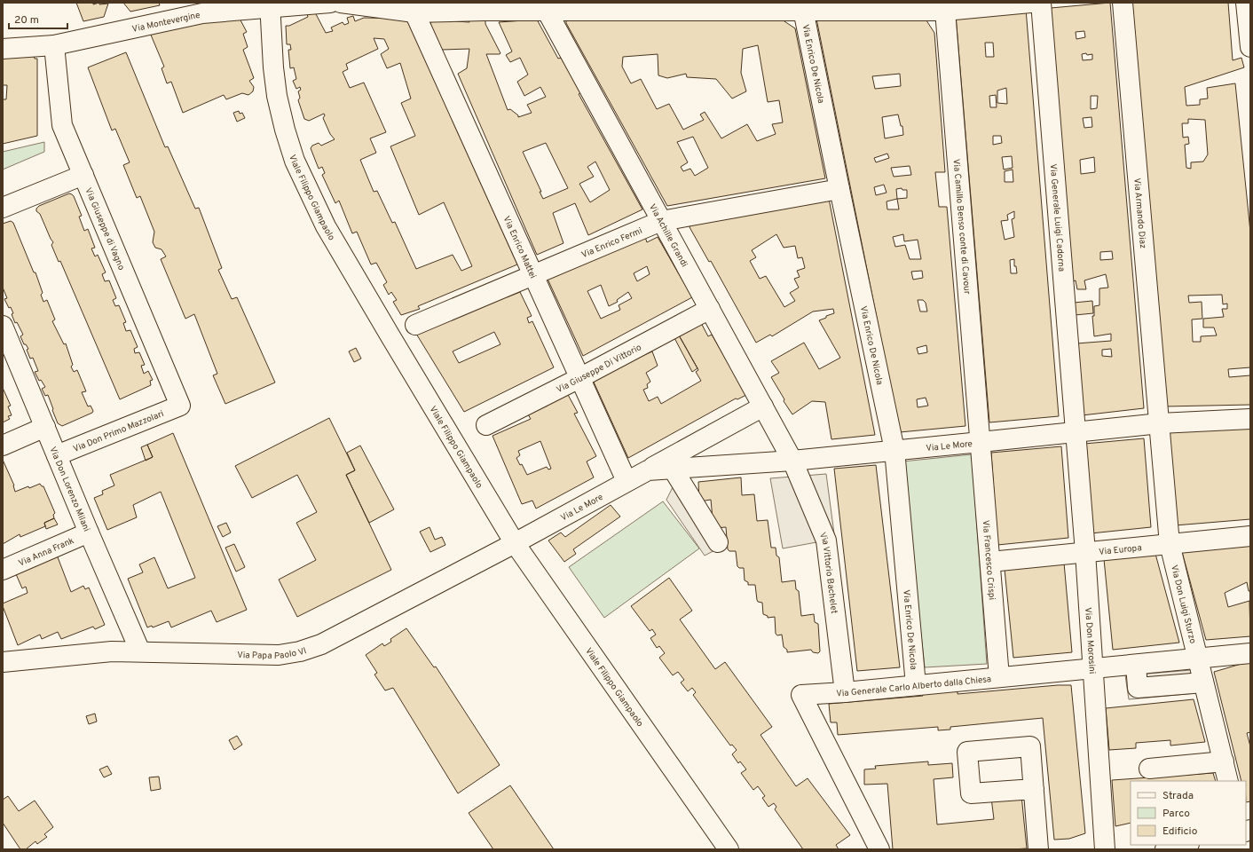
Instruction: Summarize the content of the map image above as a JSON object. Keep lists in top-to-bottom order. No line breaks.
{"streets":{"street":["Via Montevergine","Via Enrico De Nicola","Viale Filippo Giampaolo","Via Armando Diaz","Via Generale Luigi Cadorna","Via Camillo Benso conte di Cavour","Via Giuseppe di Vagno","Via Achille Grandi","Via Enrico Fermi","Via Enrico Mattei","Via Giuseppe Di Vittorio","Via Don Primo Mazzolari","Via Le More","Via Don Lorenzo Milani","Via Europa","Via Anna Frank","Via Francesco Crispi","Via Vittorio Bachelet","Via Don Luigi Sturzo","Via Don Morosini","Via Papa Paolo VI","Via Generale Carlo Alberto dalla Chiesa"]},"crossings":[["Via Montevergine","Viale Filippo Giampaolo"],["Via Montevergine","Via Giuseppe di Vagno"],["Via Enrico De Nicola","Via Enrico Fermi"],["Via Enrico De Nicola","Via Le More"],["Via Enrico De Nicola","Via Generale Carlo Alberto dalla Chiesa"],["Viale Filippo Giampaolo","Via Le More"],["Viale Filippo Giampaolo","Via Papa Paolo VI"],["Via Armando Diaz","Via Le More"],["Via Armando Diaz","Via Don Luigi Sturzo"],["Via Generale Luigi Cadorna","Via Le More"],["Via Generale Luigi Cadorna","Via Don Morosini"],["Via Camillo Benso conte di Cavour","Via Le More"],["Via Camillo Benso conte di Cavour","Via Francesco Crispi"],["Via Giuseppe di Vagno","Via Don Primo Mazzolari"],["Via Achille Grandi","Via Enrico Fermi"],["Via Achille Grandi","Via Giuseppe Di Vittorio"],["Via Achille Grandi","Via Le More"],["Via Achille Grandi","Via Vittorio Bachelet"],["Via Enrico Fermi","Via Enrico Mattei"],["Via Enrico Mattei","Via Giuseppe Di Vittorio"],["Via Enrico Mattei","Via Le More"],["Via Don Primo Mazzolari","Via Don Lorenzo Milani"],["Via Le More","Via Francesco Crispi"],["Via Le More","Via Vittorio Bachelet"],["Via Le More","Via Don Luigi Sturzo"],["Via Le More","Via Don Morosini"],["Via Le More","Via Papa Paolo VI"],["Via Don Lorenzo Milani","Via Anna Frank"],["Via Don Lorenzo Milani","Via Papa Paolo VI"],["Via Europa","Via Francesco Crispi"],["Via Europa","Via Don Luigi Sturzo"],["Via Europa","Via Don Morosini"],["Via Francesco Crispi","Via Generale Carlo Alberto dalla Chiesa"],["Via Vittorio Bachelet","Via Generale Carlo Alberto dalla Chiesa"],["Via Don Luigi Sturzo","Via Generale Carlo Alberto dalla Chiesa"],["Via Don Morosini","Via Generale Carlo Alberto dalla Chiesa"]],"legend":["Strada","Parco","Edificio"],"scale_bar":"20 m"}
